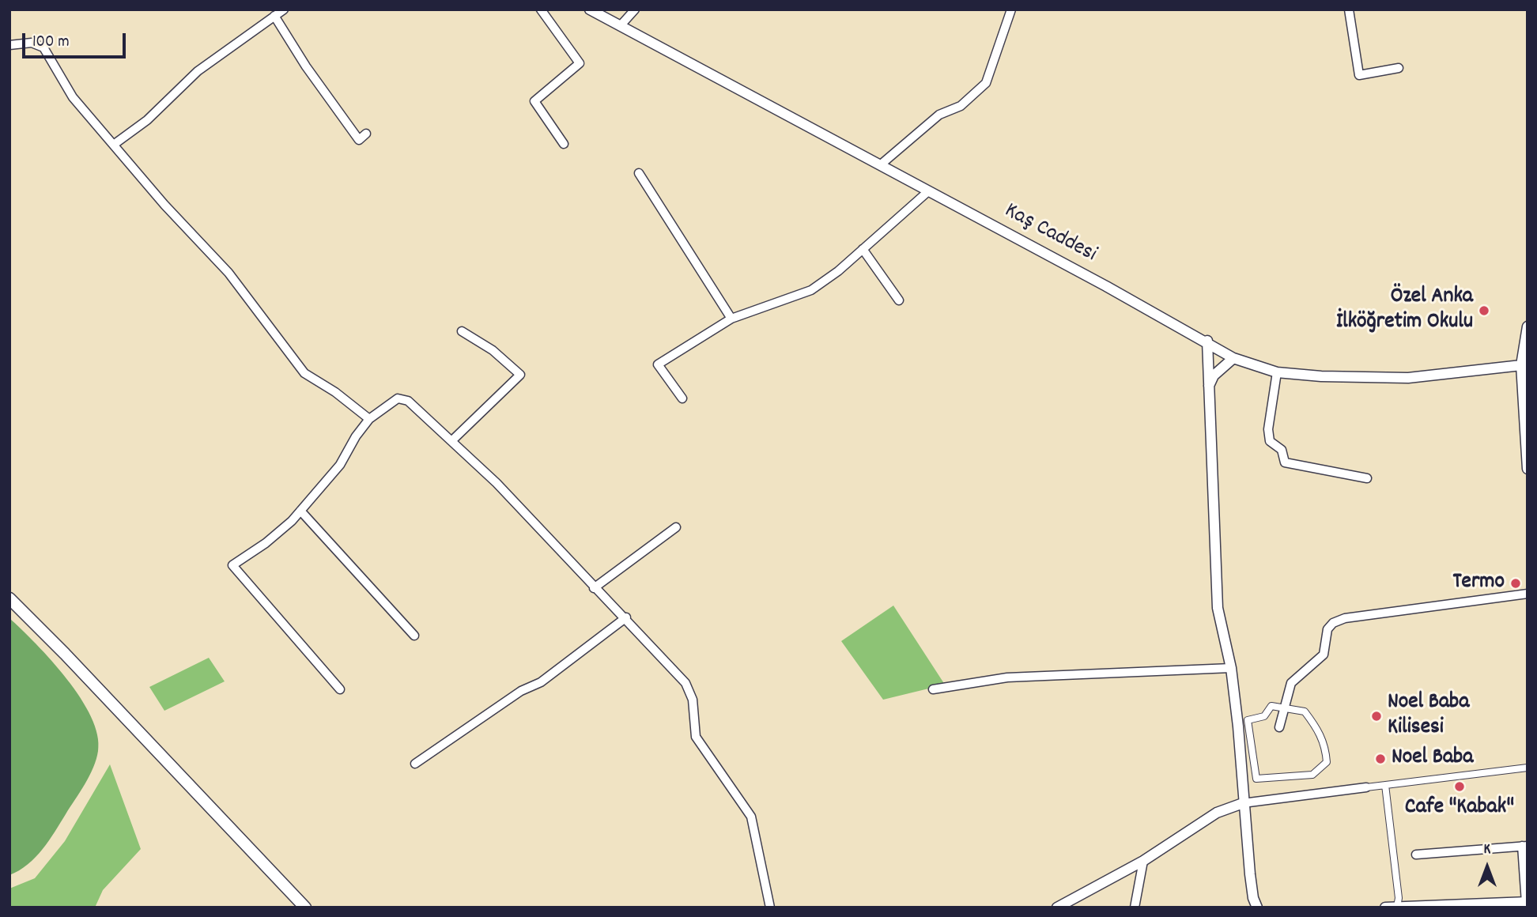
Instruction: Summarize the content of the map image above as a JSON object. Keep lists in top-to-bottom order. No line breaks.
{"streets":{"street":["Kaş Caddesi"]},"places":["Özel Anka İlköğretim Okulu","Termo","Noel Baba Kilisesi","Noel Baba","Cafe \"Kabak\""],"scale_bar":"100 m","north":"top"}
